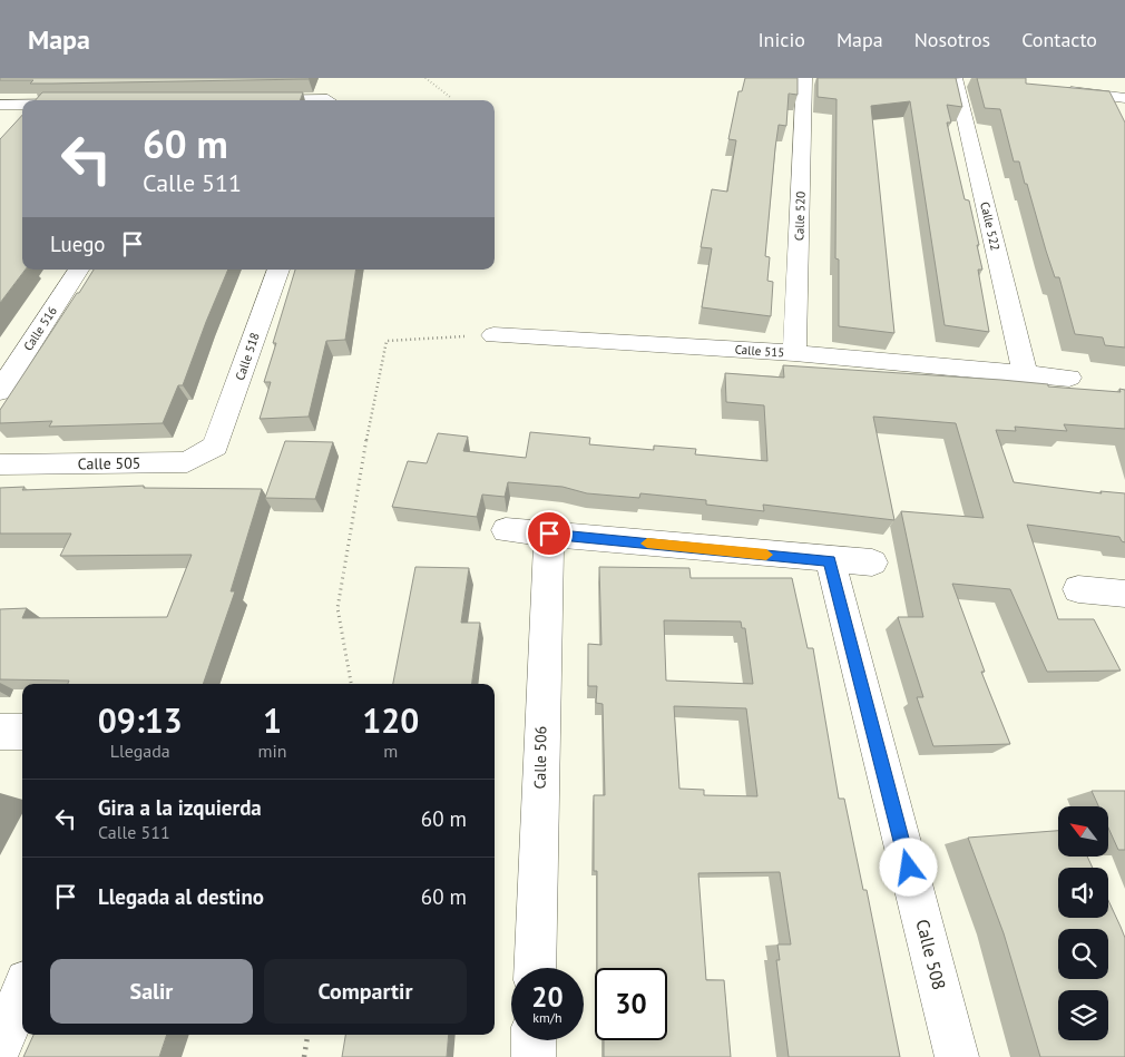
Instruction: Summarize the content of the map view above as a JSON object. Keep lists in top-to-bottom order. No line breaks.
{"streets":{"street":["Calle 520","Calle 522","Calle 516","Calle 515","Calle 518","Calle 505","Calle 506","Calle 508"]},"crossings":[["Calle 520","Calle 515"],["Calle 522","Calle 515"],["Calle 518","Calle 505"]],"north":"top left","page":{"header":"Mapa","nav":["Inicio","Mapa","Nosotros","Contacto"],"turn":["60 m","Calle 511"],"then":"Luego","eta":["09:13","Llegada","1","min","120","m"],"list":[{"name":"Gira a la izquierda","note":"Calle 511","value":"60 m"},{"name":"Llegada al destino","value":"60 m"}],"buttons":["Salir","Compartir"],"speed":"20 km/h","limit":"30"}}
